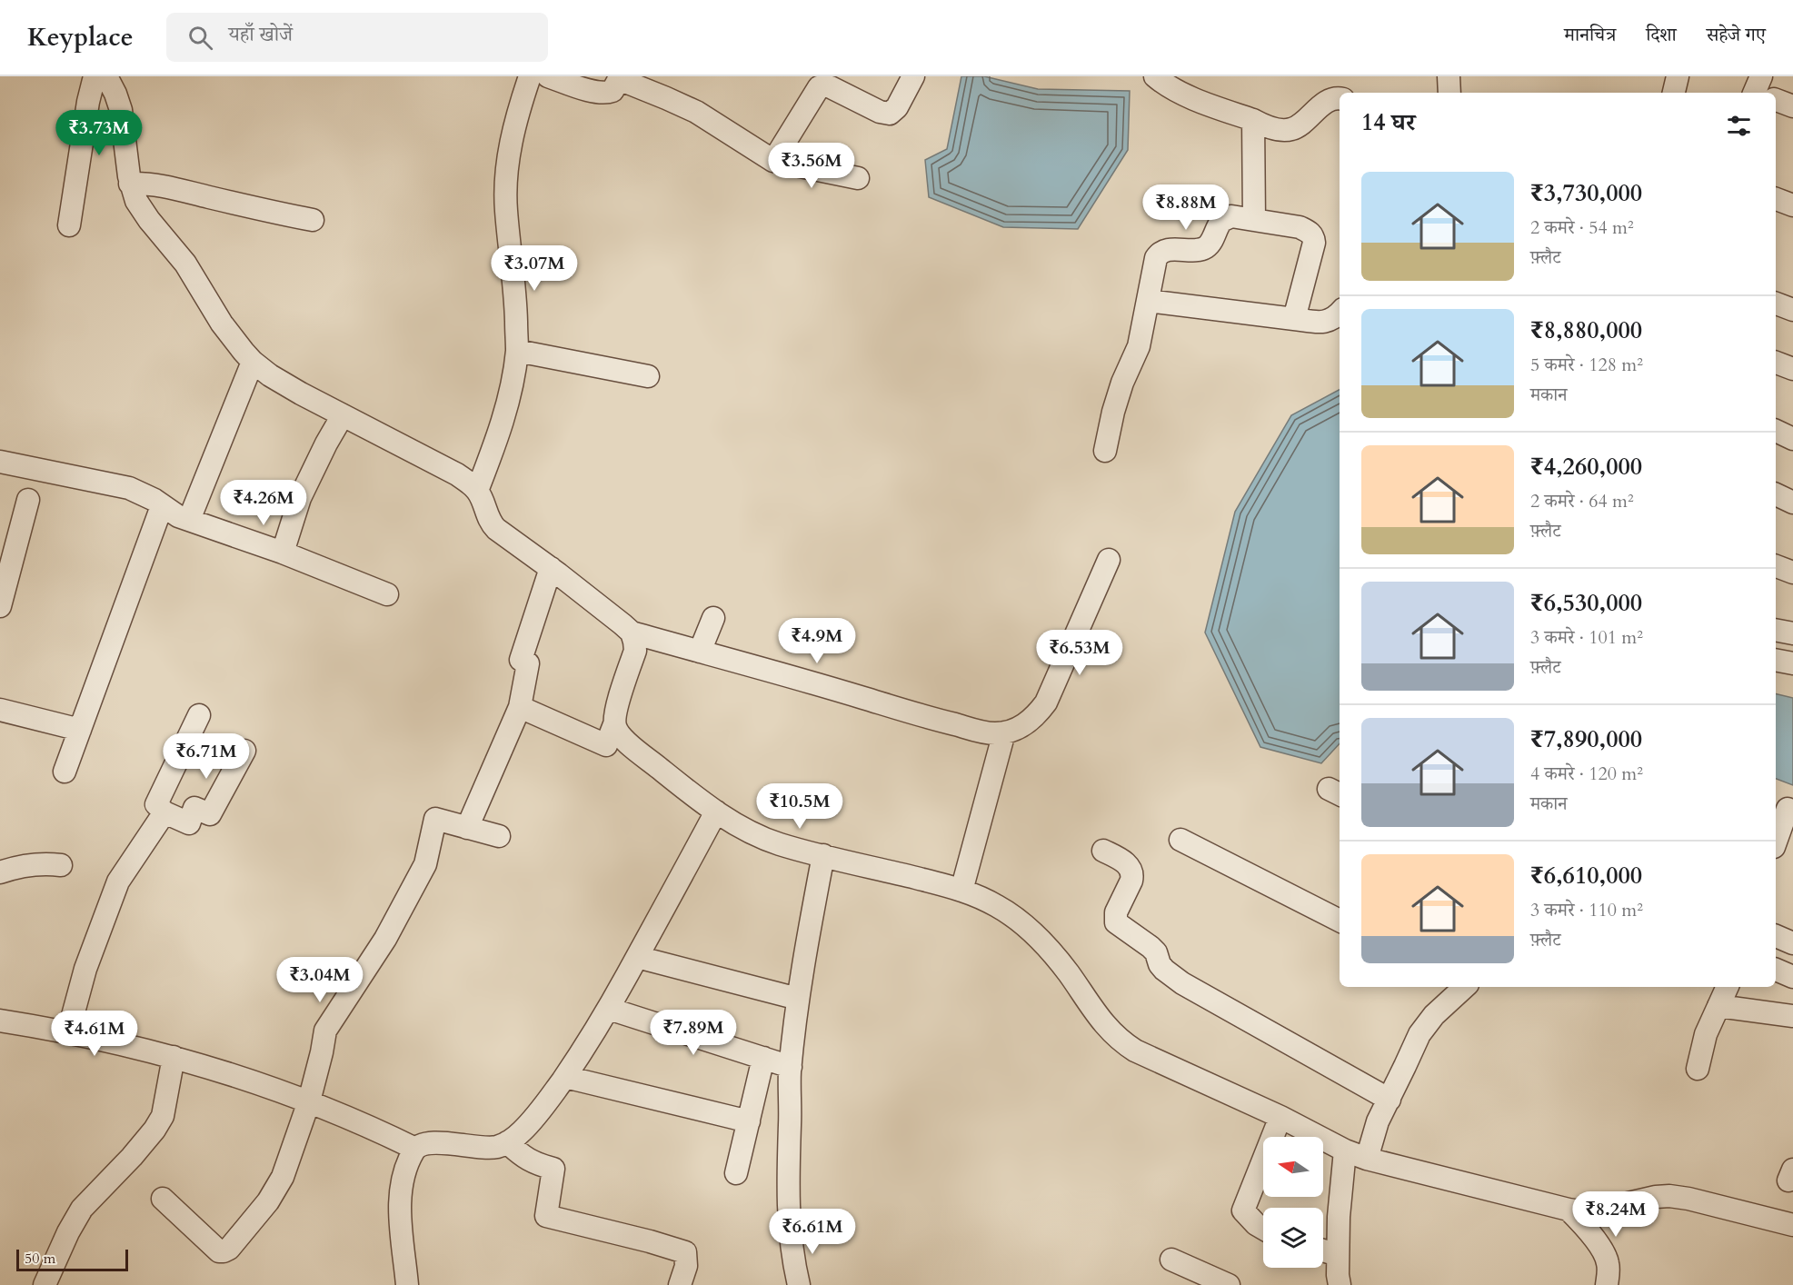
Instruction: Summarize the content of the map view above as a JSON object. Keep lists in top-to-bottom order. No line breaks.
{"scale_bar":"50 m","north":"left","page":{"header":"Keyplace","search":"यहाँ खोजें","nav":["मानचित्र","दिशा","सहेजे गए"],"heading":"14 घर","price":["₹3.73M","₹3.56M","₹8.88M","₹3.07M","₹4.26M","₹4.9M","₹6.53M","₹6.71M","₹10.5M","₹3.04M","₹7.89M","₹4.61M","₹8.24M","₹6.61M"],"list":[{"name":"₹3,730,000","note":"2 कमरे · 54 m² · फ़्लैट"},{"name":"₹8,880,000","note":"5 कमरे · 128 m² · मकान"},{"name":"₹4,260,000","note":"2 कमरे · 64 m² · फ़्लैट"},{"name":"₹6,530,000","note":"3 कमरे · 101 m² · फ़्लैट"},{"name":"₹7,890,000","note":"4 कमरे · 120 m² · मकान"},{"name":"₹6,610,000","note":"3 कमरे · 110 m² · फ़्लैट"}],"scale":"50 m"}}
